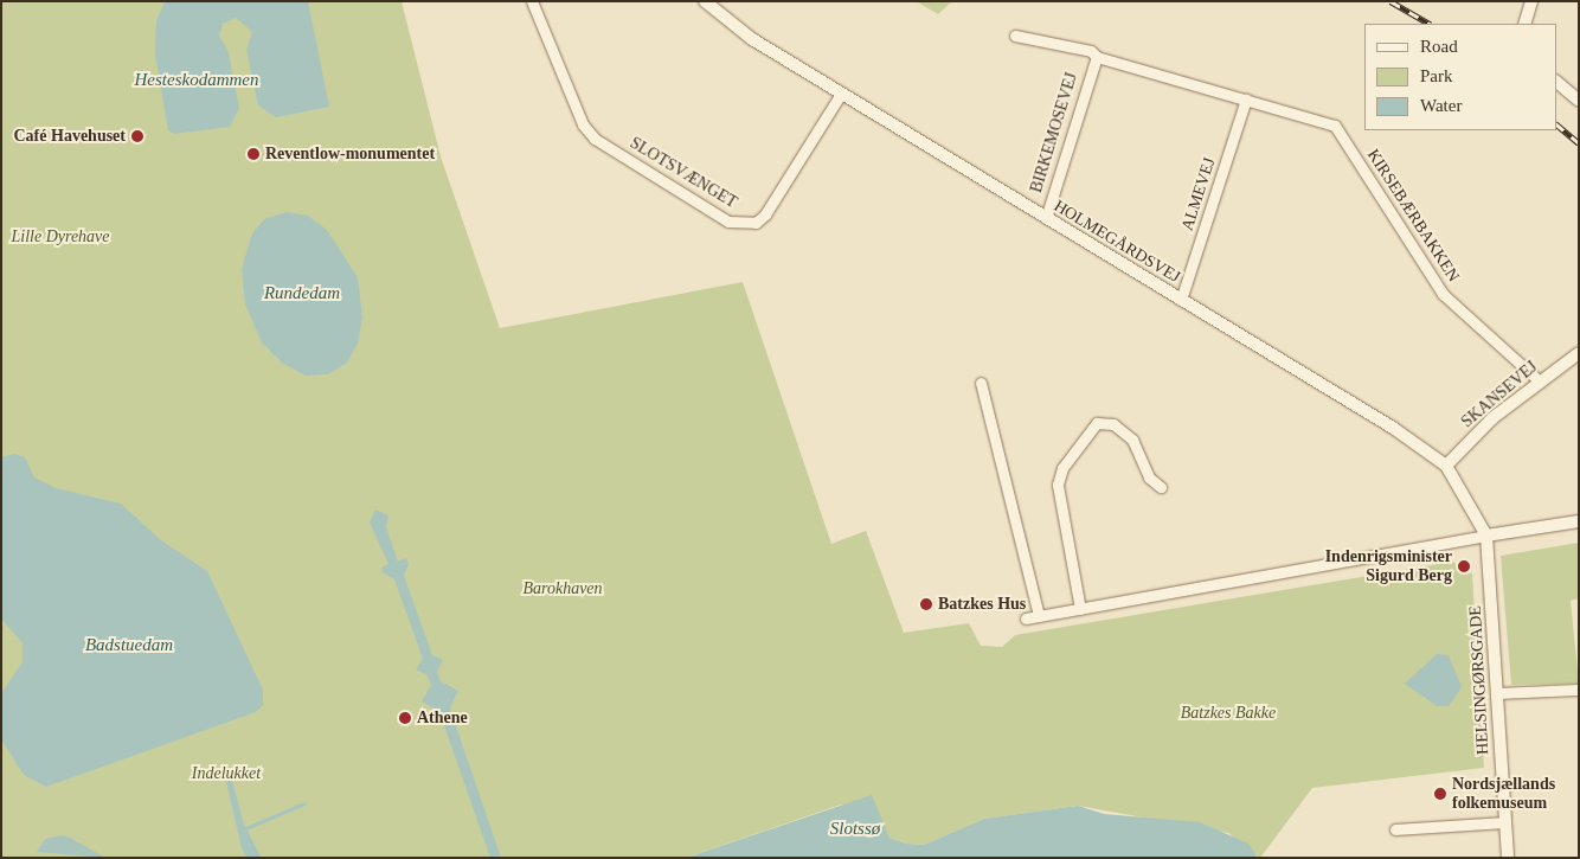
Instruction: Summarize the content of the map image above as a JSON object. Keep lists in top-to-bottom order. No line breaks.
{"streets":{"street":["BIRKEMOSEVEJ","SLOTSVÆNGET","ALMEVEJ","KIRSEBÆRBAKKEN","HOLMEGÅRDSVEJ","SKANSEVEJ","HELSINGØRSGADE"]},"crossings":[["BIRKEMOSEVEJ","ALMEVEJ"],["BIRKEMOSEVEJ","KIRSEBÆRBAKKEN"],["BIRKEMOSEVEJ","HOLMEGÅRDSVEJ"],["SLOTSVÆNGET","HOLMEGÅRDSVEJ"],["ALMEVEJ","KIRSEBÆRBAKKEN"],["ALMEVEJ","HOLMEGÅRDSVEJ"],["KIRSEBÆRBAKKEN","SKANSEVEJ"],["HOLMEGÅRDSVEJ","SKANSEVEJ"],["HOLMEGÅRDSVEJ","HELSINGØRSGADE"]],"water":["Hesteskodammen","Rundedam","Badstuedam","Slotssø"],"parks":["Lille Dyrehave","Barokhaven","Batzkes Bakke","Indelukket"],"places":["Café Havehuset","Reventlow-monumentet","Indenrigsminister Sigurd Berg","Batzkes Hus","Athene","Nordsjællands folkemuseum"],"legend":["Road","Park","Water"]}
